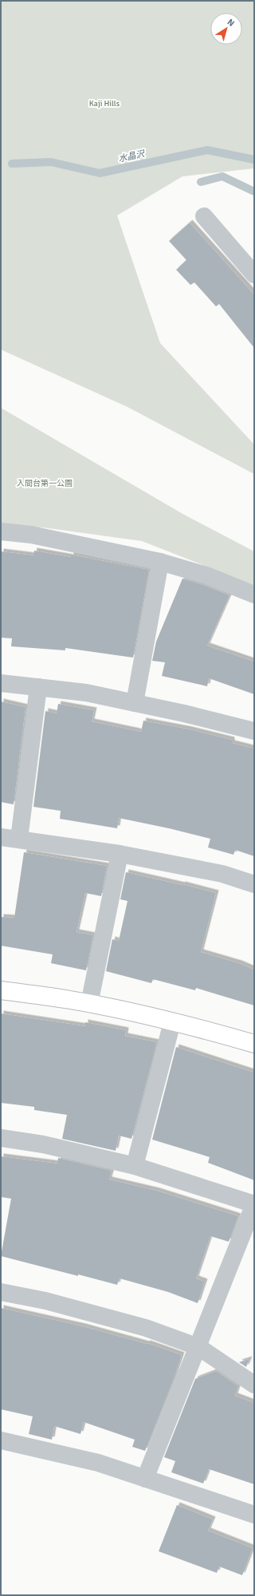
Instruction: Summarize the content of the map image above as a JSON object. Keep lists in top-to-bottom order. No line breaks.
{"water":["水晶沢"],"parks":["Kaji Hills","入間台第一公園"],"north":"top right"}
